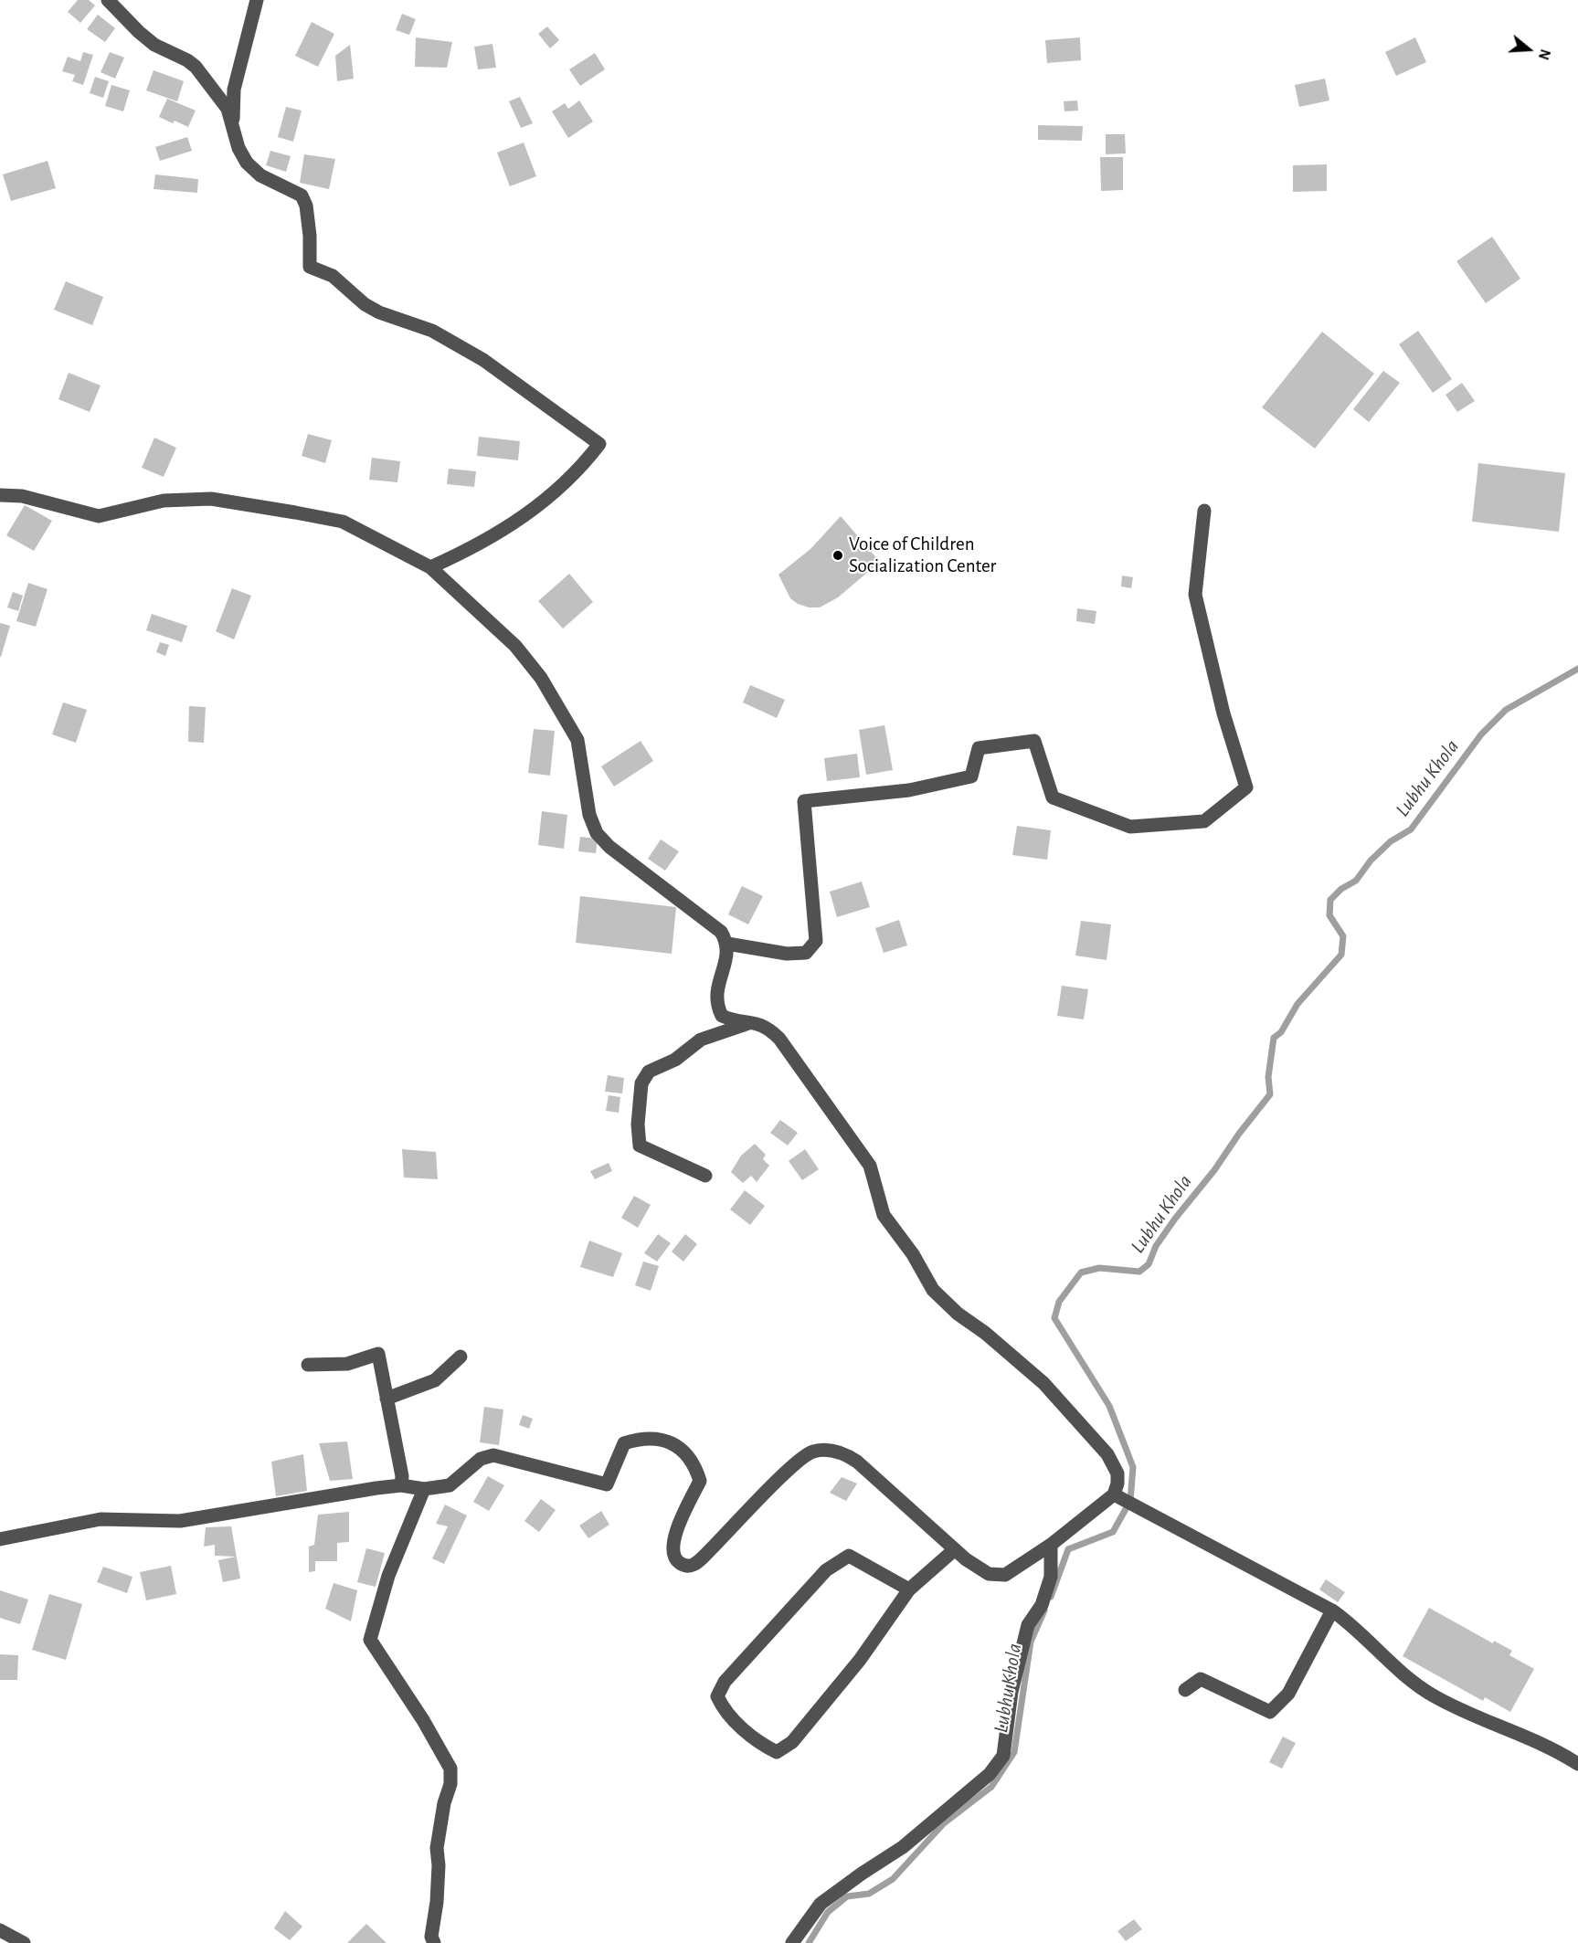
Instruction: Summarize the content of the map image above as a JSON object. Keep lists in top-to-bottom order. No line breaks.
{"water":["Lubhu Khola"],"places":["Voice of Children Socialization Center"],"north":"right"}
